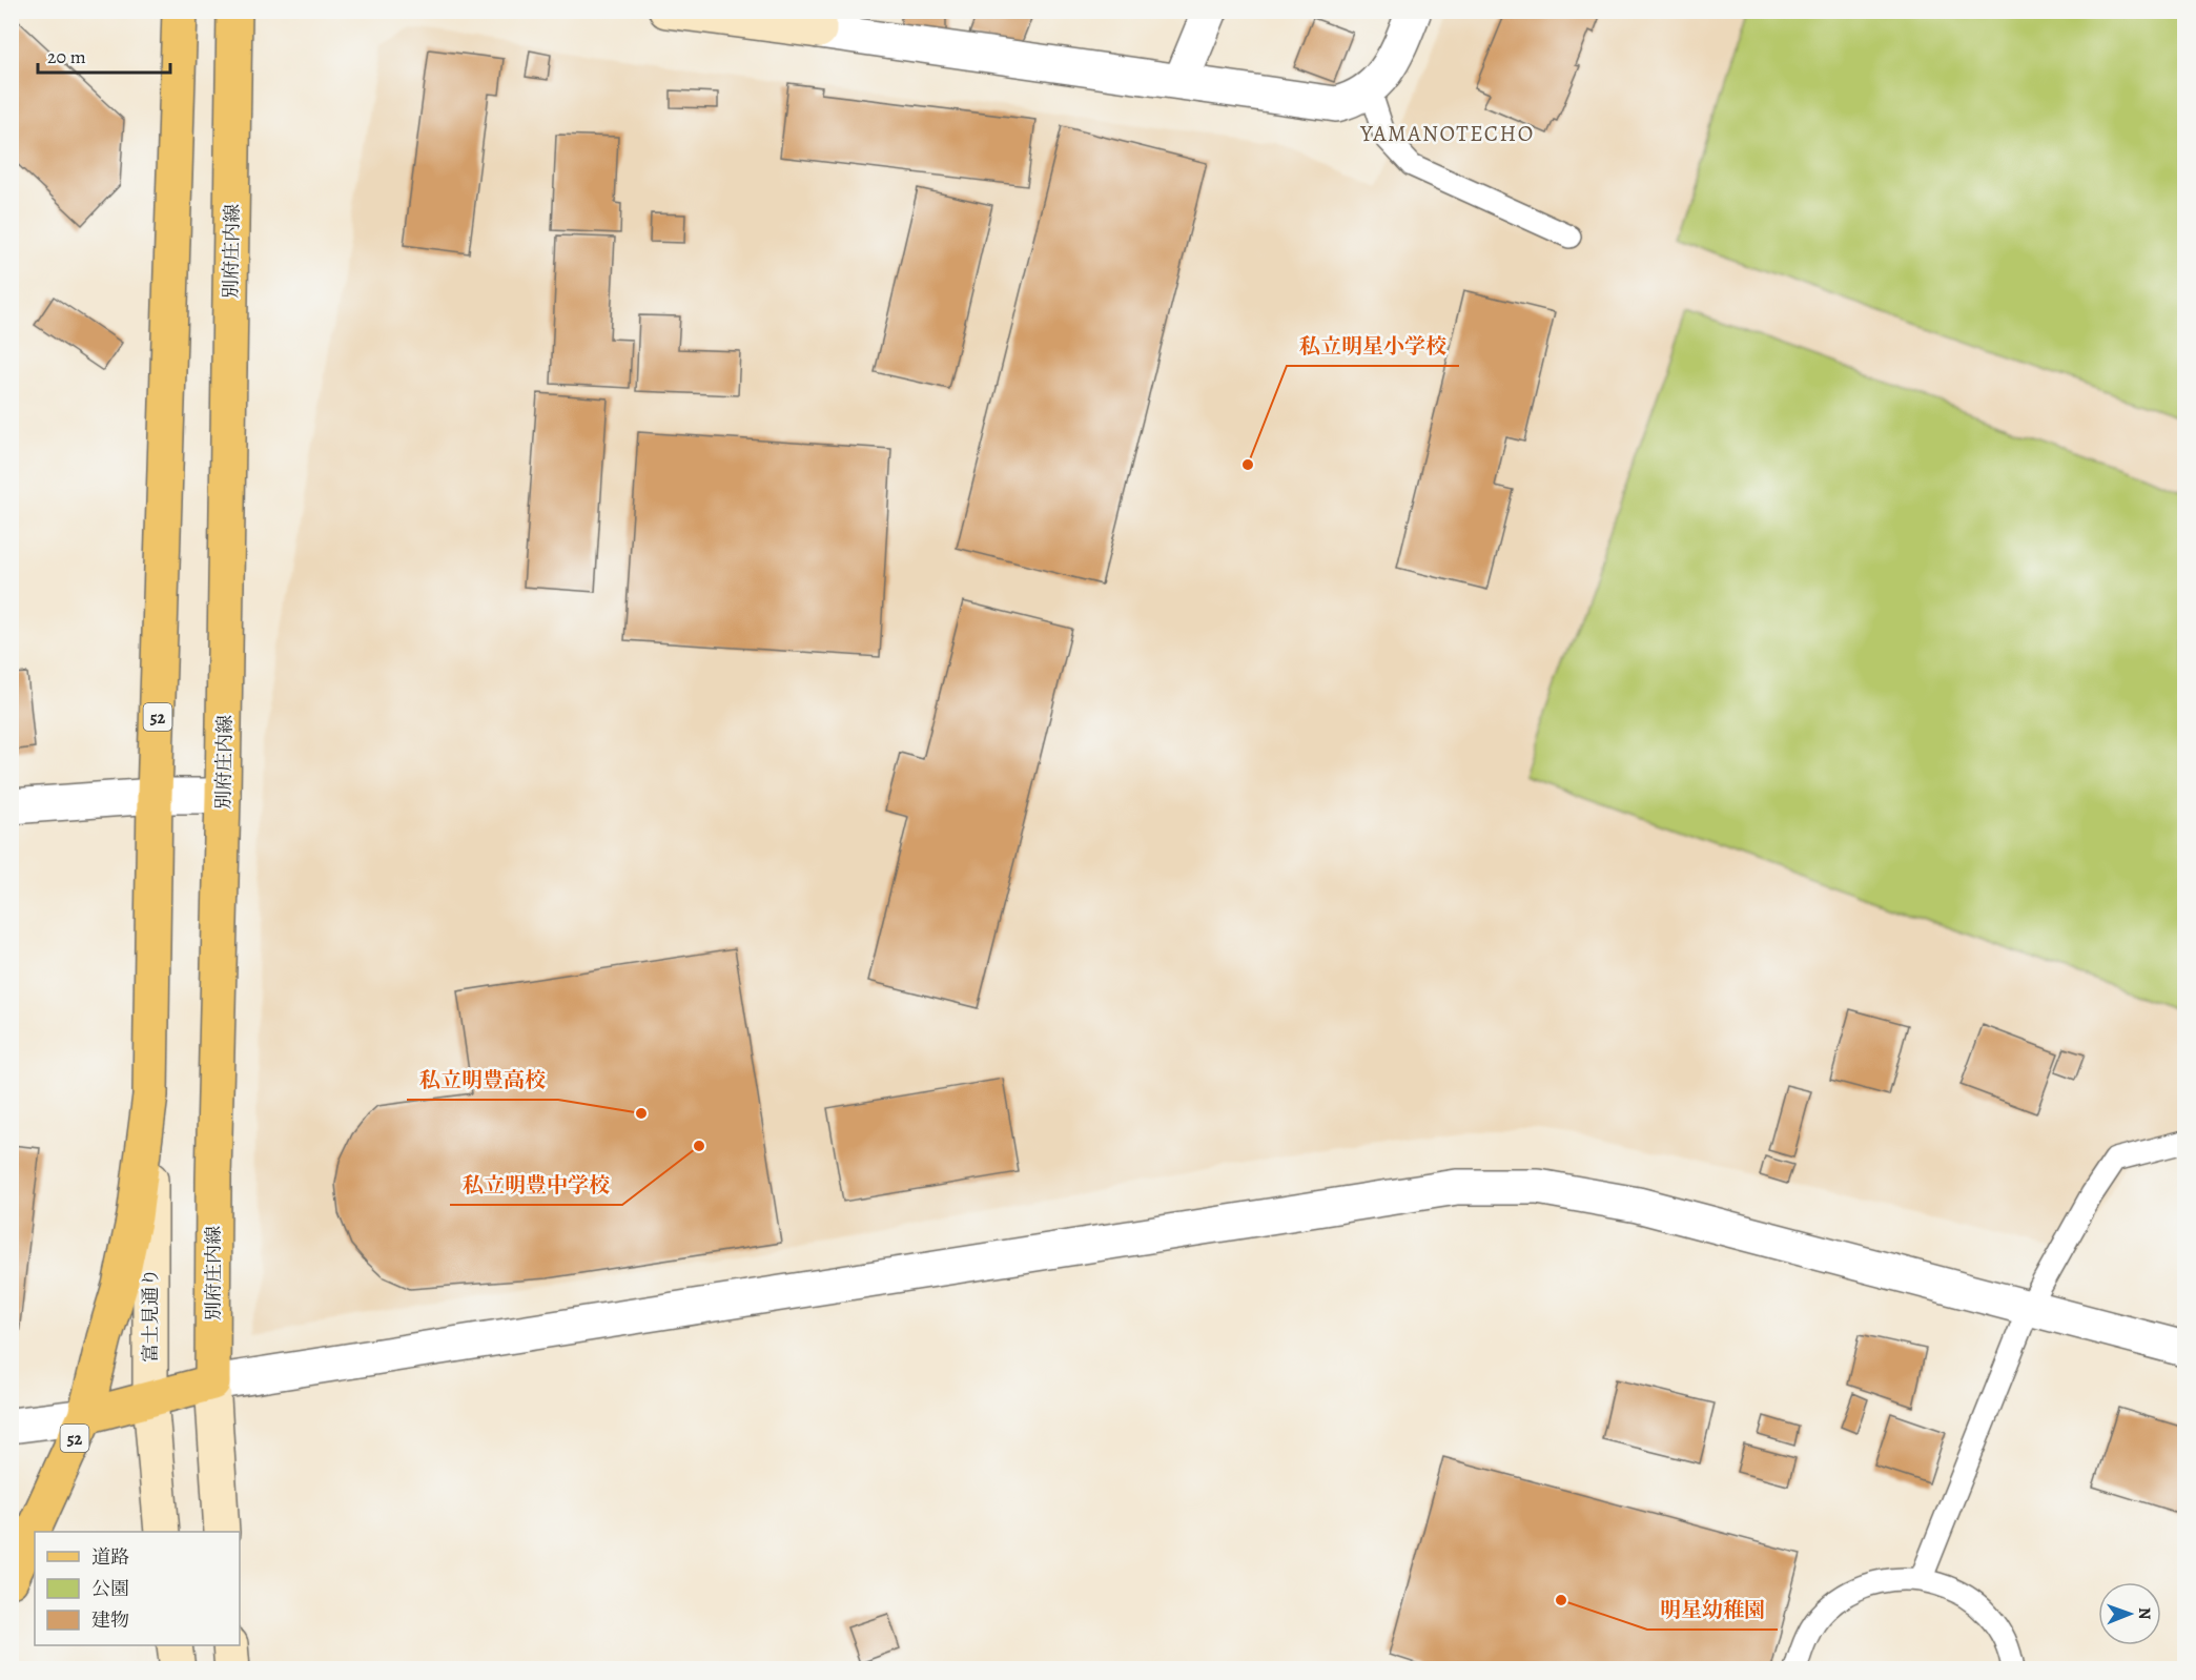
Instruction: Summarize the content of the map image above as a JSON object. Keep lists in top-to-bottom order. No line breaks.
{"streets":{"main road":["別府庄内線","52"],"street":["富士見通り"]},"crossings":[["別府庄内線","52"],["52","富士見通り"]],"districts":["YAMANOTECHO"],"places":["私立明星小学校","私立明豊高校","私立明豊中学校","明星幼稚園"],"legend":["道路","公園","建物"],"scale_bar":"20 m","north":"right"}
